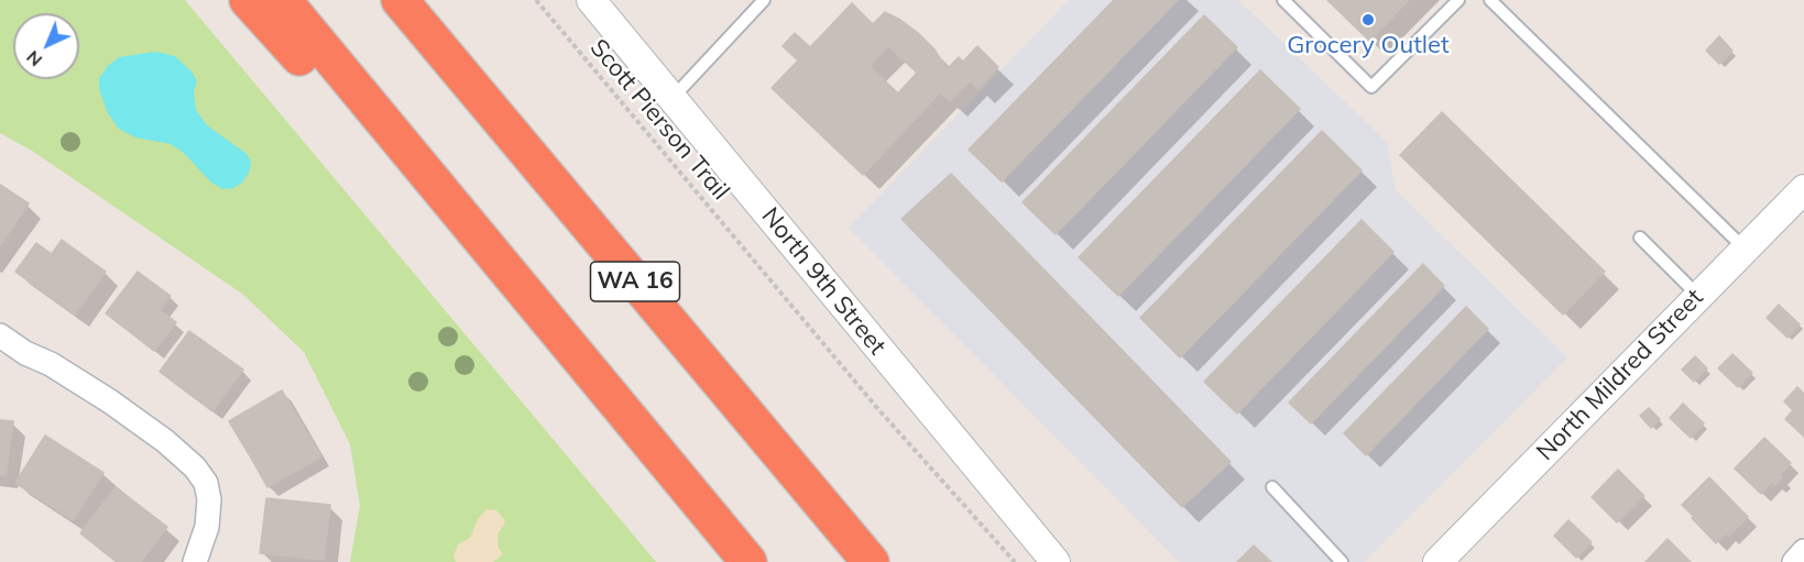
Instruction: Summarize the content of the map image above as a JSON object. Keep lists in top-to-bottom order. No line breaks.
{"streets":{"highway":["WA 16"],"street":["North 9th Street","North Mildred Street"],"path":["Scott Pierson Trail"]},"places":["Grocery Outlet"],"north":"bottom left"}
